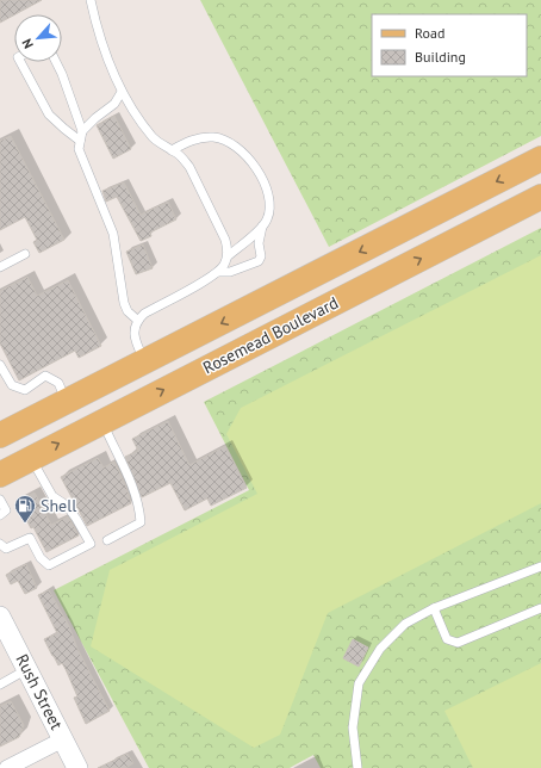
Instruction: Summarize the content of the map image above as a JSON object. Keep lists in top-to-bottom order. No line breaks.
{"streets":{"main road":["Rosemead Boulevard"],"street":["Rush Street"]},"places":{"fuel station":["Shell"]},"legend":["Road","Building"],"north":"bottom left"}
